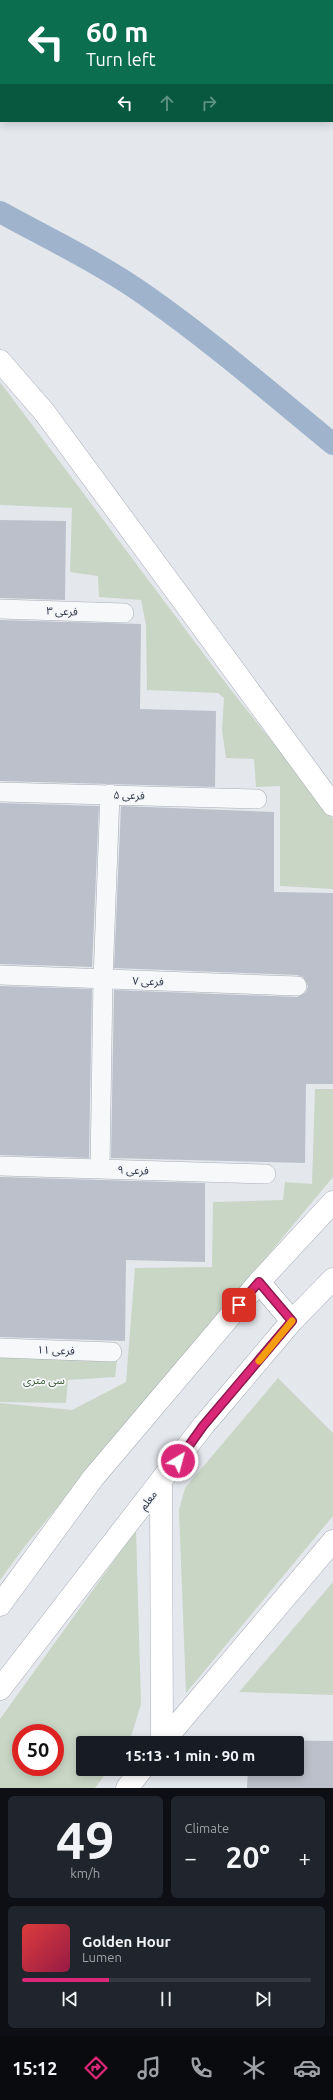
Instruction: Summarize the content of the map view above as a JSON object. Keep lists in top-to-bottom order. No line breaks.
{"streets":{"main road":["معلم"],"street":["فرعی ۳","فرعی ۵","فرعی ۷","فرعی ۹","فرعی ۱۱"]},"parks":["سی متری"],"page":{"turn":["60 m","Turn left"],"limit":"50","trip":"15:13 · 1 min · 90 m","tile":[["49","km/h"],"Climate"],"heat":["−","20°","+"],"song":["Golden Hour","Lumen"],"tabs":"15:12"}}
